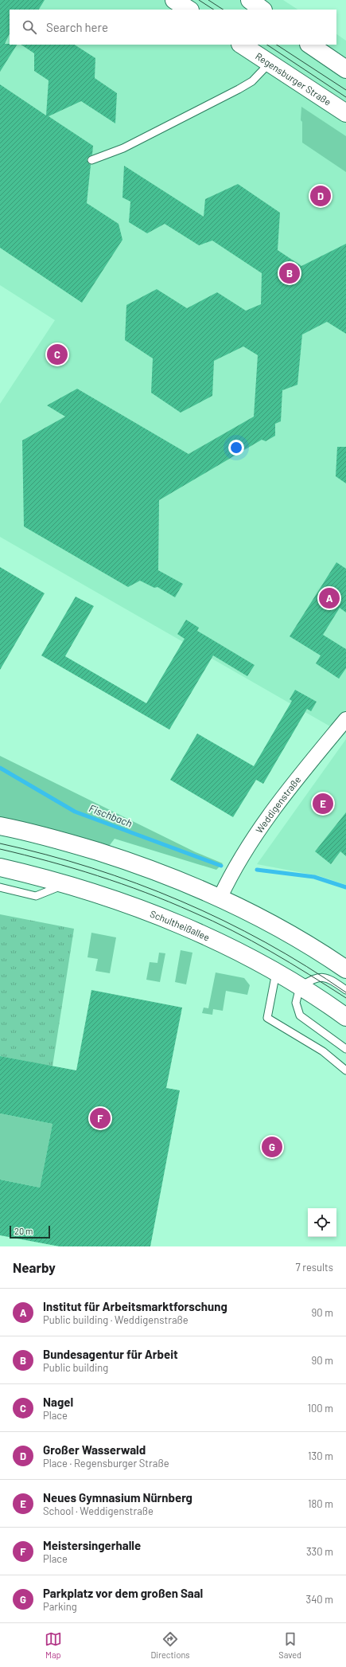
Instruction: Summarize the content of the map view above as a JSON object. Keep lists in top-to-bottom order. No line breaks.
{"streets":{"main road":["Regensburger Straße","Schultheißallee"],"street":["Weddigenstraße"]},"water":["Fischbach"],"scale_bar":"20 m","page":{"search":"Search here","pins":["D","B","C","A","E","F","G"],"scale":"20 m","heading":["Nearby","7 results"],"list":[{"mark":"A","name":"Institut für Arbeitsmarktforschung","note":"Public building · Weddigenstraße","value":"90 m"},{"mark":"B","name":"Bundesagentur für Arbeit","note":"Public building","value":"90 m"},{"mark":"C","name":"Nagel","note":"Place","value":"100 m"},{"mark":"D","name":"Großer Wasserwald","note":"Place · Regensburger Straße","value":"130 m"},{"mark":"E","name":"Neues Gymnasium Nürnberg","note":"School · Weddigenstraße","value":"180 m"},{"mark":"F","name":"Meistersingerhalle","note":"Place","value":"330 m"},{"mark":"G","name":"Parkplatz vor dem großen Saal","note":"Parking","value":"340 m"}],"nav":["Map","Directions","Saved"]}}
